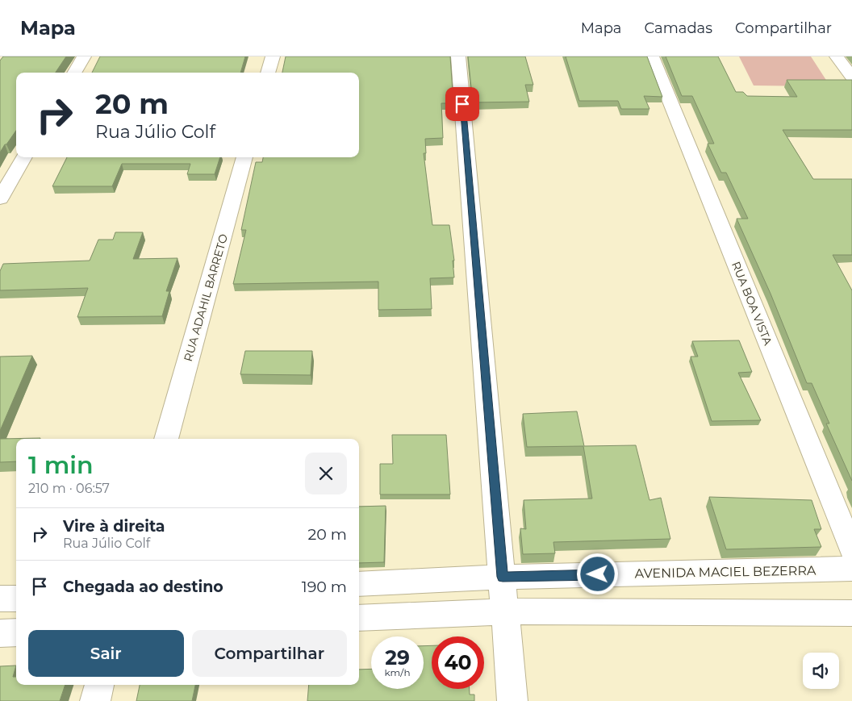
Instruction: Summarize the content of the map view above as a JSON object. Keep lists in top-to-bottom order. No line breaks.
{"streets":{"street":["RUA ADAHIL BARRETO","RUA BOA VISTA","AVENIDA MACIEL BEZERRA"]},"page":{"header":"Mapa","nav":["Mapa","Camadas","Compartilhar"],"turn":["20 m","Rua Júlio Colf"],"heading":["1 min","210 m · 06:57"],"list":[{"name":"Vire à direita","note":"Rua Júlio Colf","value":"20 m"},{"name":"Chegada ao destino","value":"190 m"}],"buttons":["Sair","Compartilhar"],"speed":"29 km/h","limit":"40"}}
